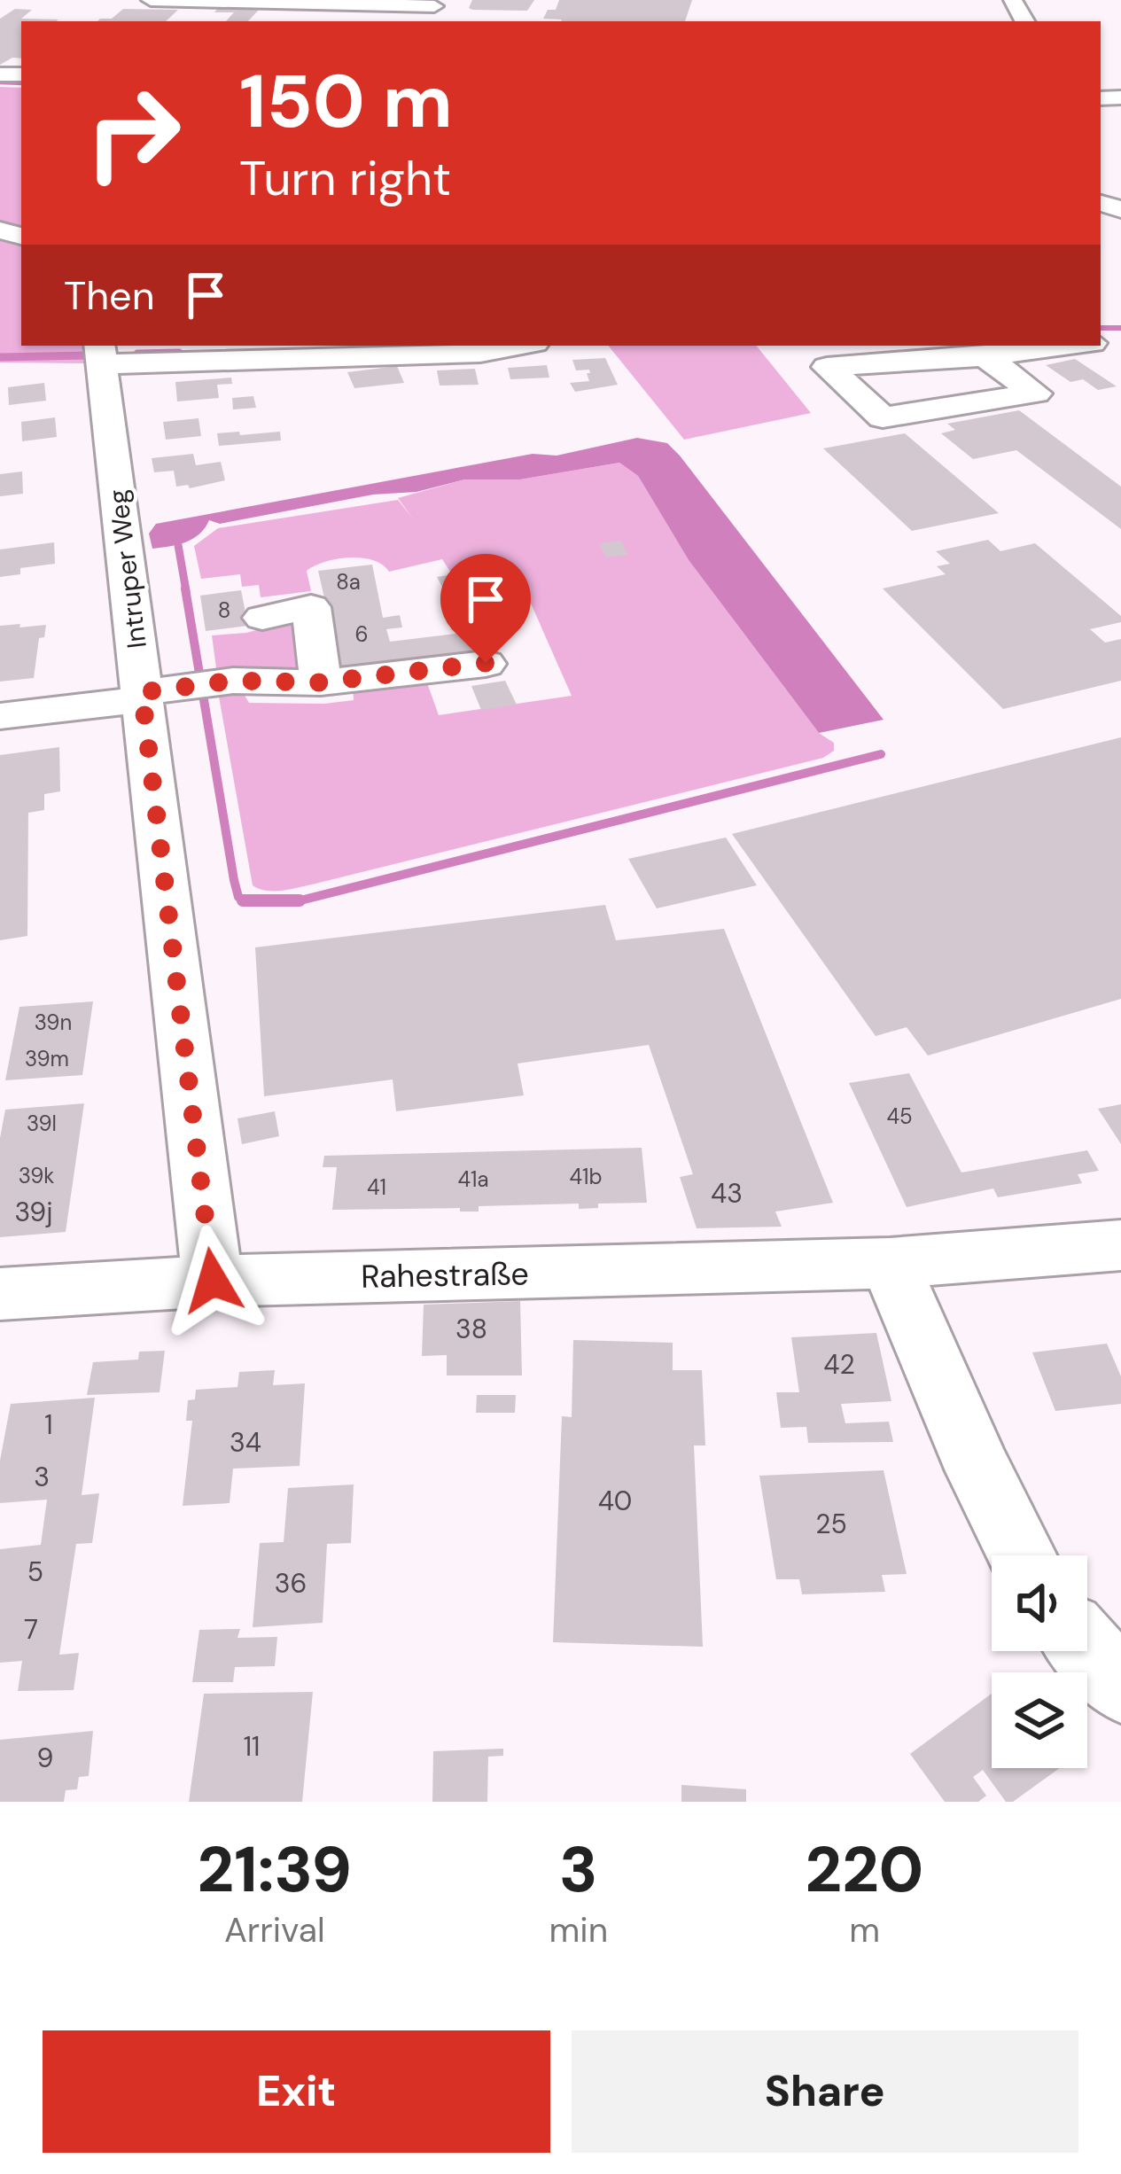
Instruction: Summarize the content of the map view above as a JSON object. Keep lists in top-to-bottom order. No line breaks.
{"streets":{"street":["Intruper Weg","Rahestraße"]},"crossings":[["Intruper Weg","Rahestraße"]],"house_numbers":["8a","8","6","39n","39m","45","39l","39k","41b","41a","41","43","39j","38","42","1","34","3","40","25","5","36","7","11","9"],"page":{"turn":["150 m","Turn right"],"then":"Then","eta":["21:39","Arrival","3","min","220","m"],"buttons":["Exit","Share"]}}
